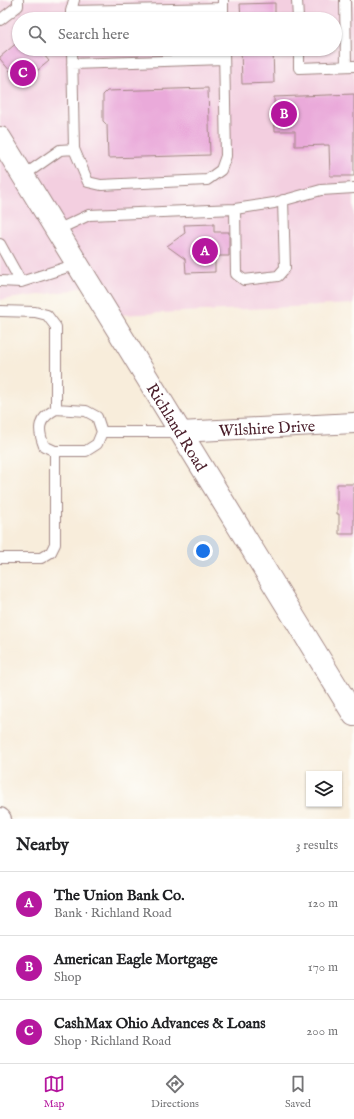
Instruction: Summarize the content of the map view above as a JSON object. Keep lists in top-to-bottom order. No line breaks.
{"streets":{"main road":["Richland Road"],"street":["Wilshire Drive"]},"crossings":[["Richland Road","Wilshire Drive"]],"page":{"search":"Search here","pins":["C","B","A"],"heading":["Nearby","3 results"],"list":[{"mark":"A","name":"The Union Bank Co.","note":"Bank · Richland Road","value":"120 m"},{"mark":"B","name":"American Eagle Mortgage","note":"Shop","value":"170 m"},{"mark":"C","name":"CashMax Ohio Advances & Loans","note":"Shop · Richland Road","value":"200 m"}],"nav":["Map","Directions","Saved"]}}
